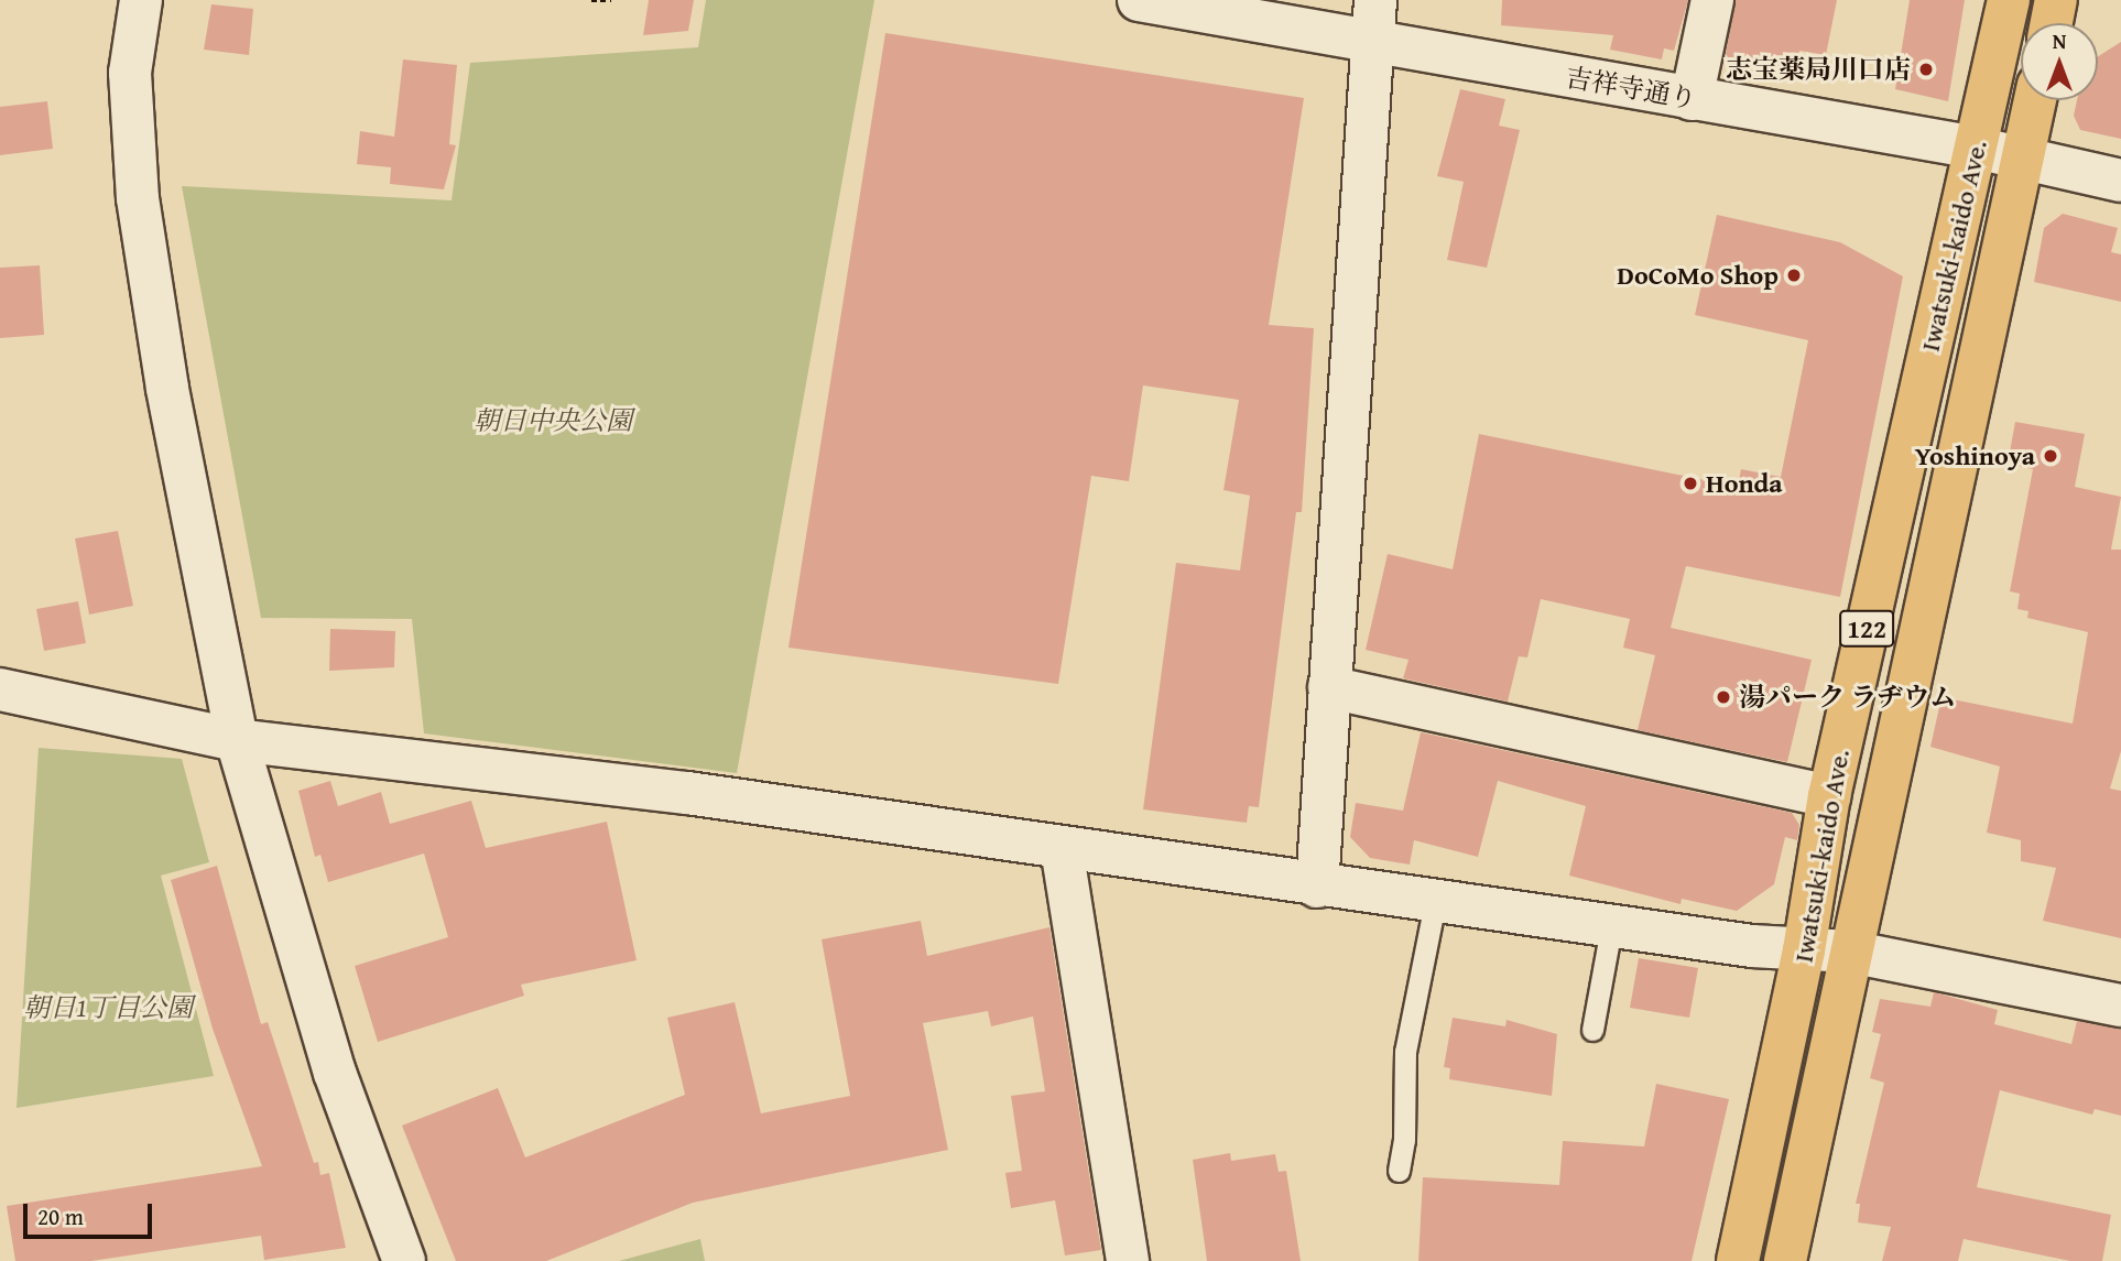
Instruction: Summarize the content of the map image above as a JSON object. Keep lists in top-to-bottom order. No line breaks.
{"streets":{"highway":["Iwatsuki-kaido Ave.","122"],"street":["吉祥寺通り"]},"crossings":[["吉祥寺通り","Iwatsuki-kaido Ave."]],"parks":["朝日中央公園","朝日1丁目公園"],"places":["志宝薬局川口店","DoCoMo Shop","Yoshinoya","Honda","湯パーク ラヂウム"],"scale_bar":"20 m","north":"top"}
